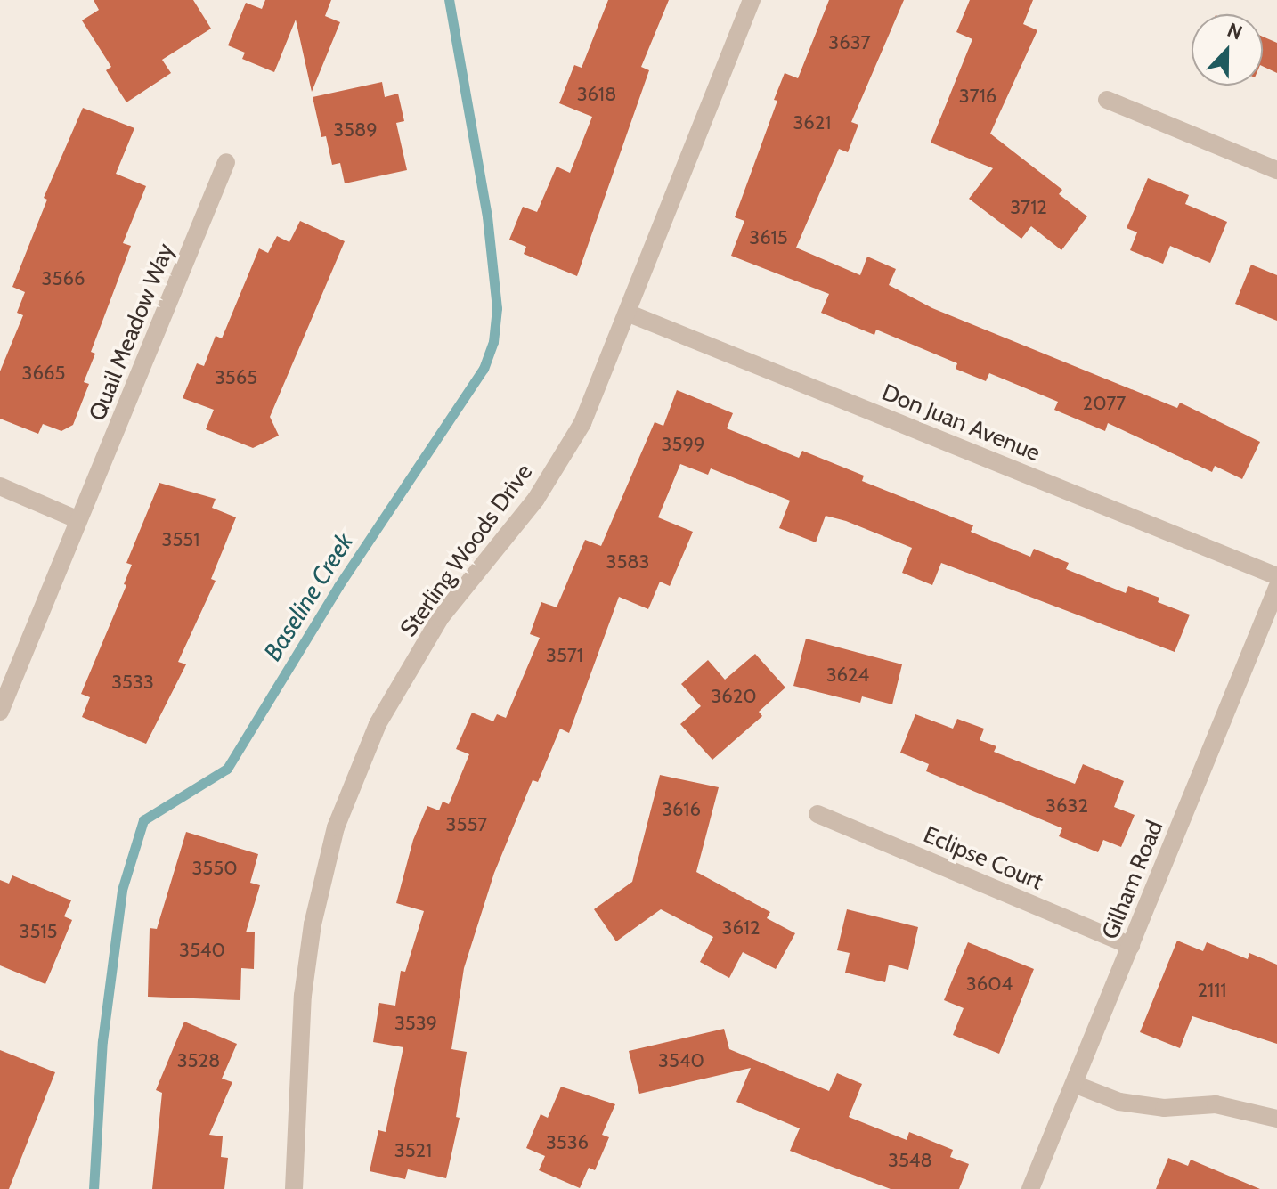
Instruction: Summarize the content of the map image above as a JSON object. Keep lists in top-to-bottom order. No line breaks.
{"streets":{"street":["Quail Meadow Way","Don Juan Avenue","Sterling Woods Drive","Eclipse Court","Gilham Road"]},"crossings":[["Don Juan Avenue","Sterling Woods Drive"],["Eclipse Court","Gilham Road"]],"water":["Baseline Creek"],"house_numbers":["3637","3618","3716","3621","3589","3712","3615","3566","3665","3565","2077","3599","3551","3583","3571","3624","3533","3620","3632","3616","3557","3550","3612","3515","3540","3604","2111","3539","3528","3540","3536","3521","3548"],"north":"top"}
